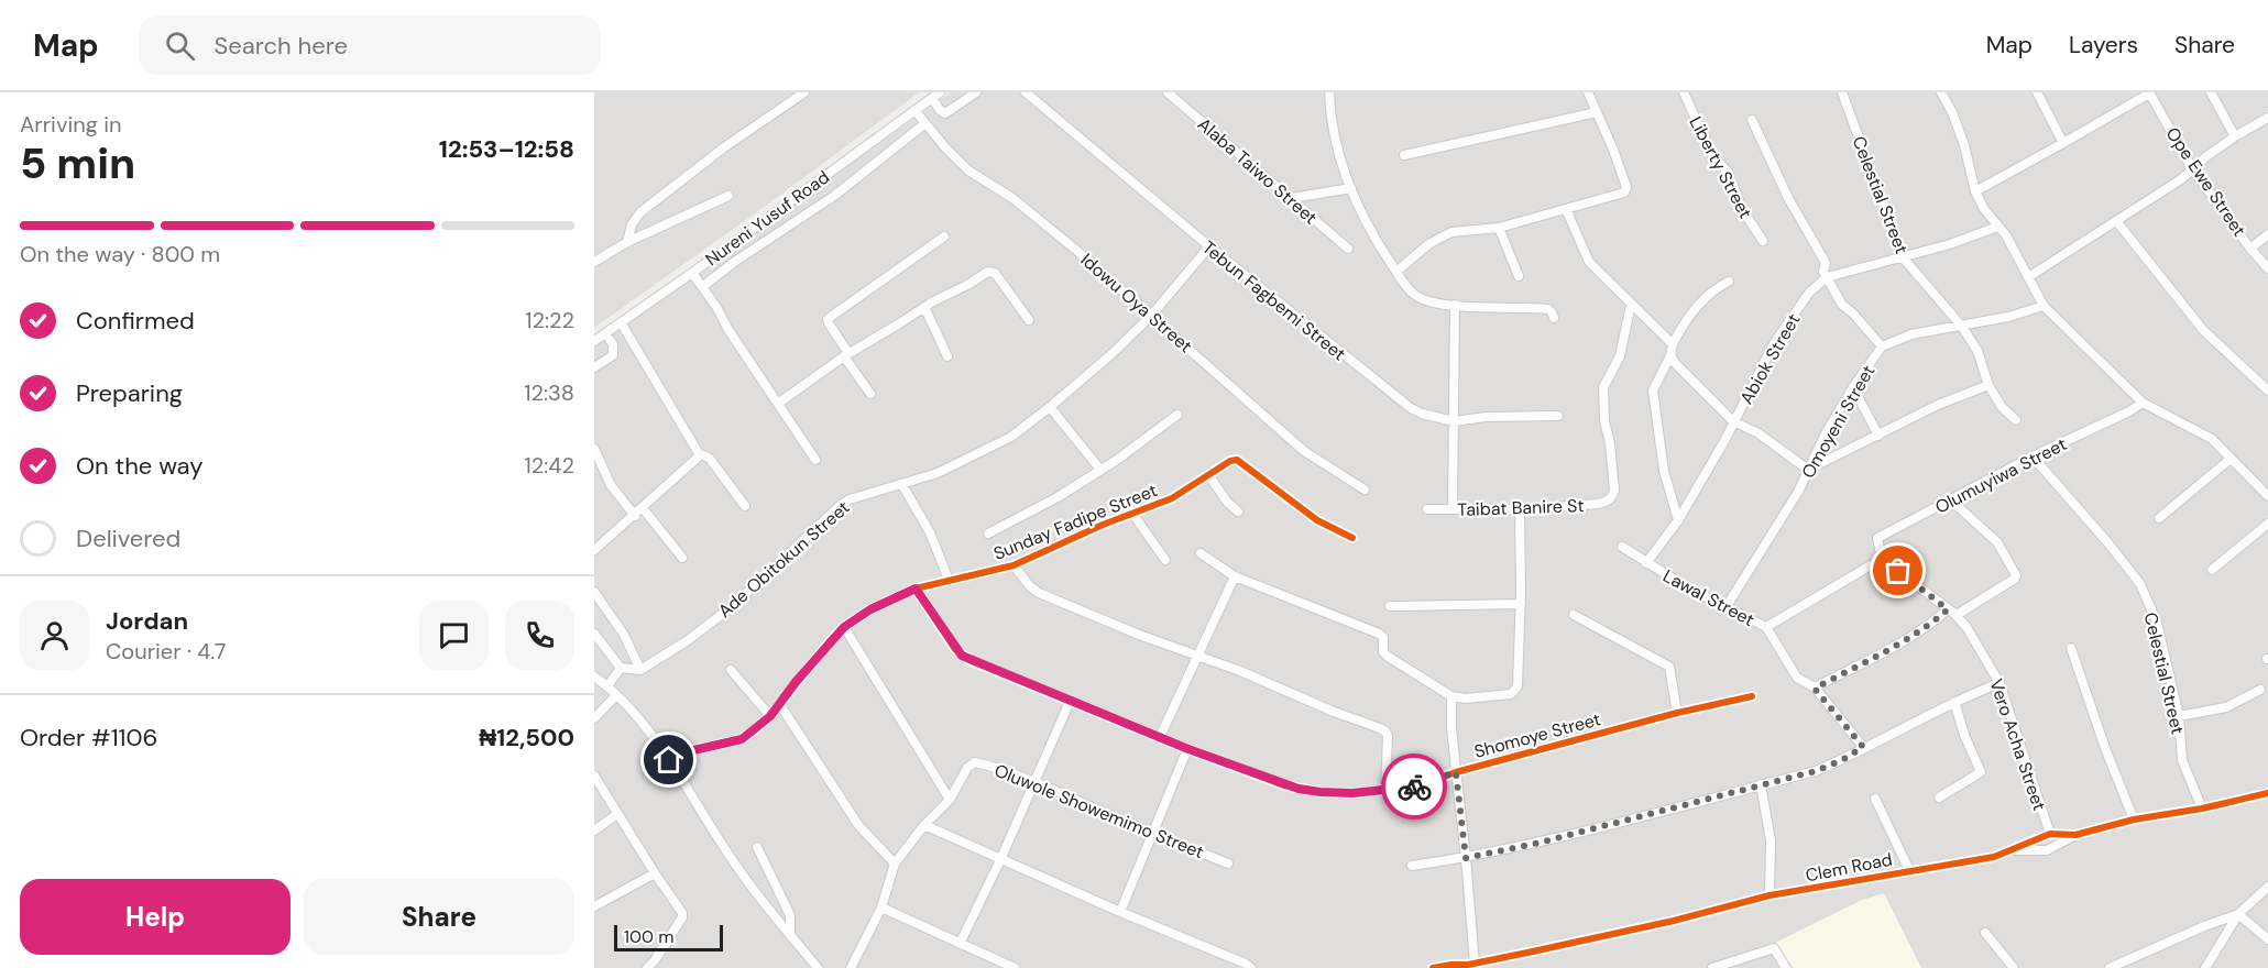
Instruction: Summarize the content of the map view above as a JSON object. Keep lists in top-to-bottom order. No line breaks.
{"streets":{"street":["Liberty Street","Alaba Taiwo Street","Ope Ewe Street","Celestial Street","Nureni Yusuf Road","Tebun Fagbemi Street","Idowu Oya Street","Abiok Street","Omoyeni Street","Olumuyiwa Street","Taibat Banire St","Sunday Fadipe Street","Ade Obitokun Street","Lawal Street","Shomoye Street","Vero Acha Street","Oluwole Showemimo Street","Clem Road"]},"crossings":[["Celestial Street","Omoyeni Street"],["Celestial Street","Olumuyiwa Street"],["Celestial Street","Clem Road"],["Nureni Yusuf Road","Idowu Oya Street"],["Tebun Fagbemi Street","Ade Obitokun Street"],["Idowu Oya Street","Ade Obitokun Street"],["Abiok Street","Lawal Street"],["Omoyeni Street","Lawal Street"],["Olumuyiwa Street","Vero Acha Street"],["Sunday Fadipe Street","Shomoye Street"],["Vero Acha Street","Clem Road"]],"scale_bar":"100 m","page":{"header":"Map","search":"Search here","nav":["Map","Layers","Share"],"heading":["5 min","Arriving in","12:53–12:58"],"panel":["Jordan","Courier · 4.7","Order #1106","₦12,500"],"bar":"On the way · 800 m","list":[["Confirmed","12:22"],["Preparing","12:38"],["On the way","12:42"],"Delivered"],"buttons":["Help","Share"],"scale":"100 m"}}
